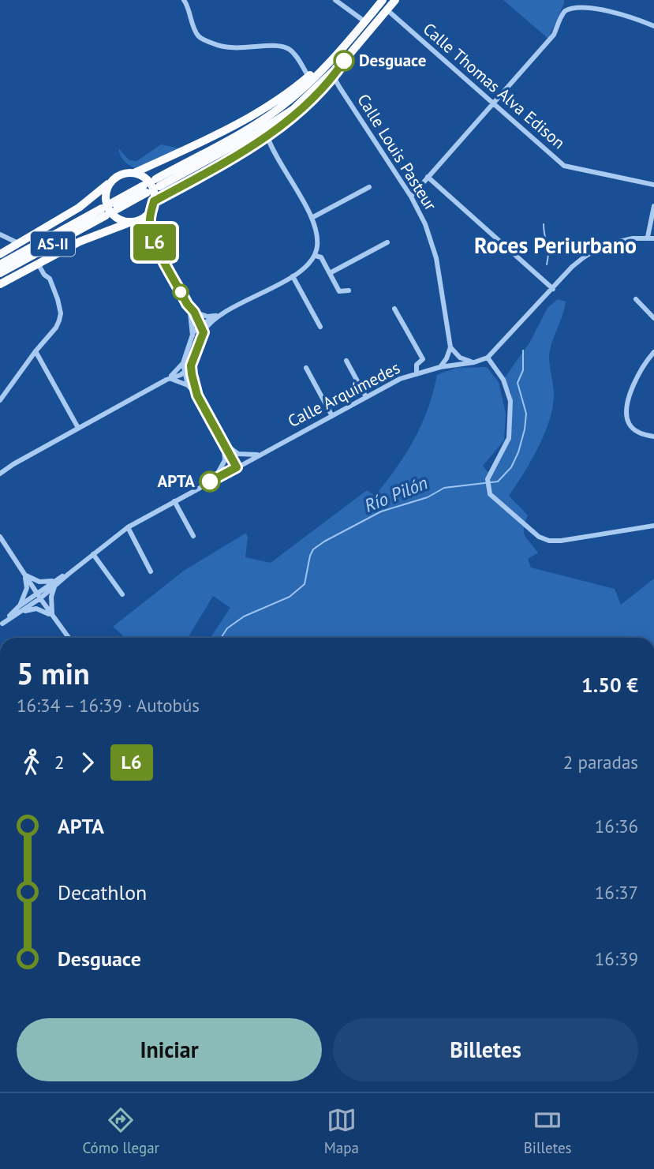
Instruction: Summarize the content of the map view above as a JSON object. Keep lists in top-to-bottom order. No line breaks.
{"streets":{"highway":["AS-II"],"street":["Calle Thomas Alva Edison","Calle Louis Pasteur","Calle Arquímedes"]},"districts":["Roces Periurbano"],"water":["Río Pilón"],"places":["Desguace","APTA"],"lines":["bus line L6"],"page":{"on_map":"L6","heading":["5 min","16:34 – 16:39 · Autobús","1.50 €"],"legs":["2","L6","2 paradas"],"list":[{"name":"APTA","value":"16:36"},{"name":"Decathlon","value":"16:37"},{"name":"Desguace","value":"16:39"}],"buttons":["Iniciar","Billetes"],"tabs":["Cómo llegar","Mapa","Billetes"]}}
